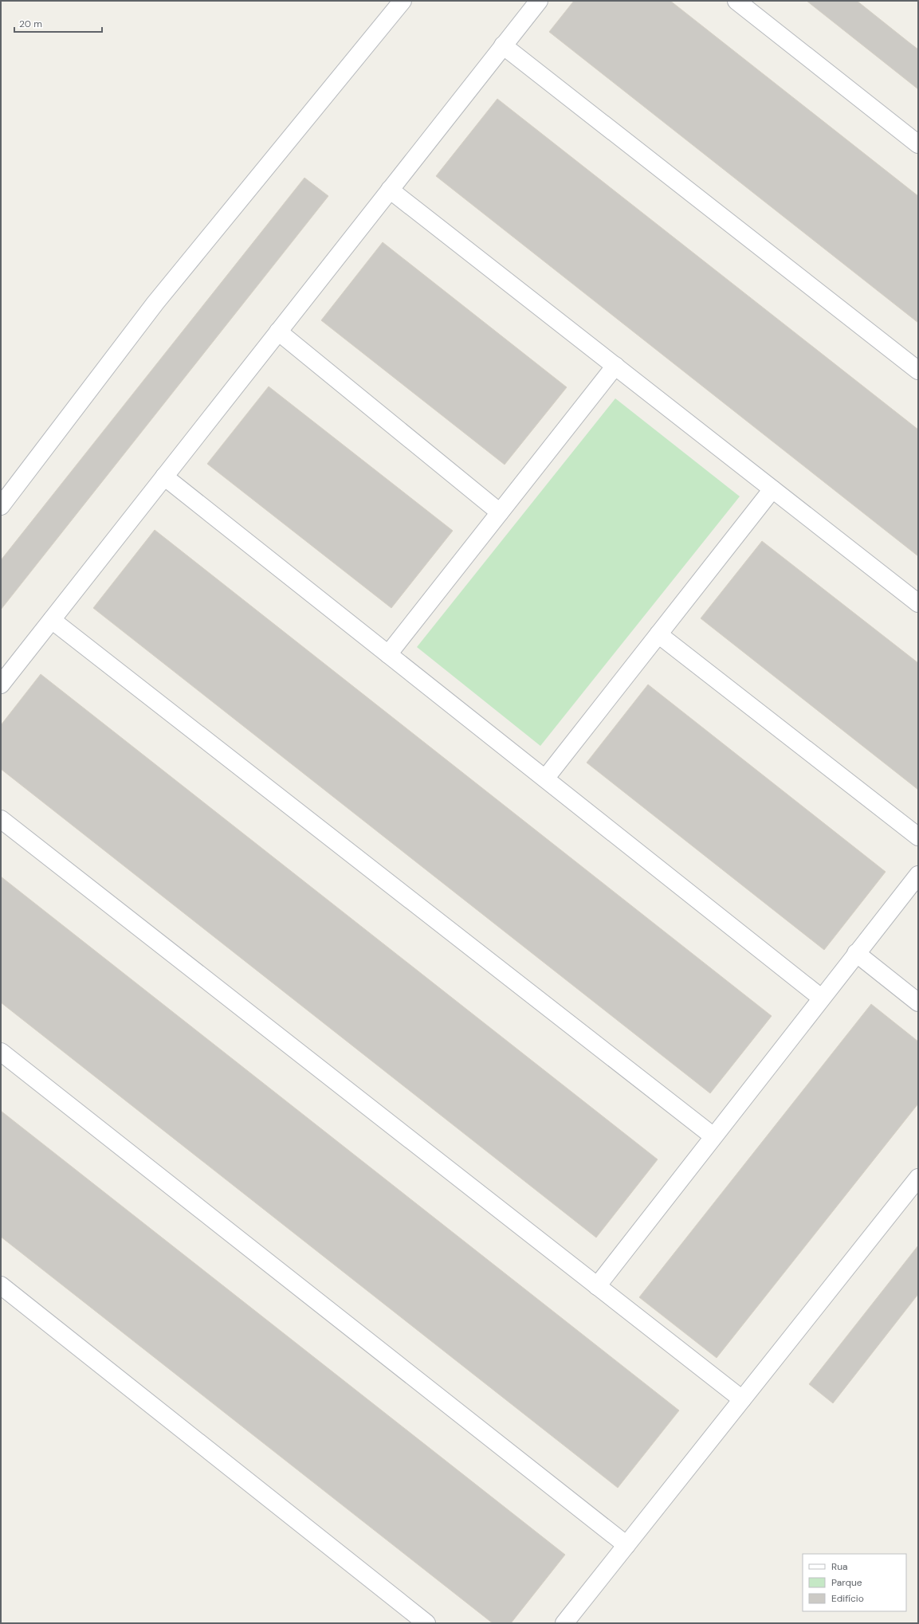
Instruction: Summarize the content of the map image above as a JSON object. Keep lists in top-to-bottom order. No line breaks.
{"legend":["Rua","Parque","Edifício"],"scale_bar":"20 m"}
